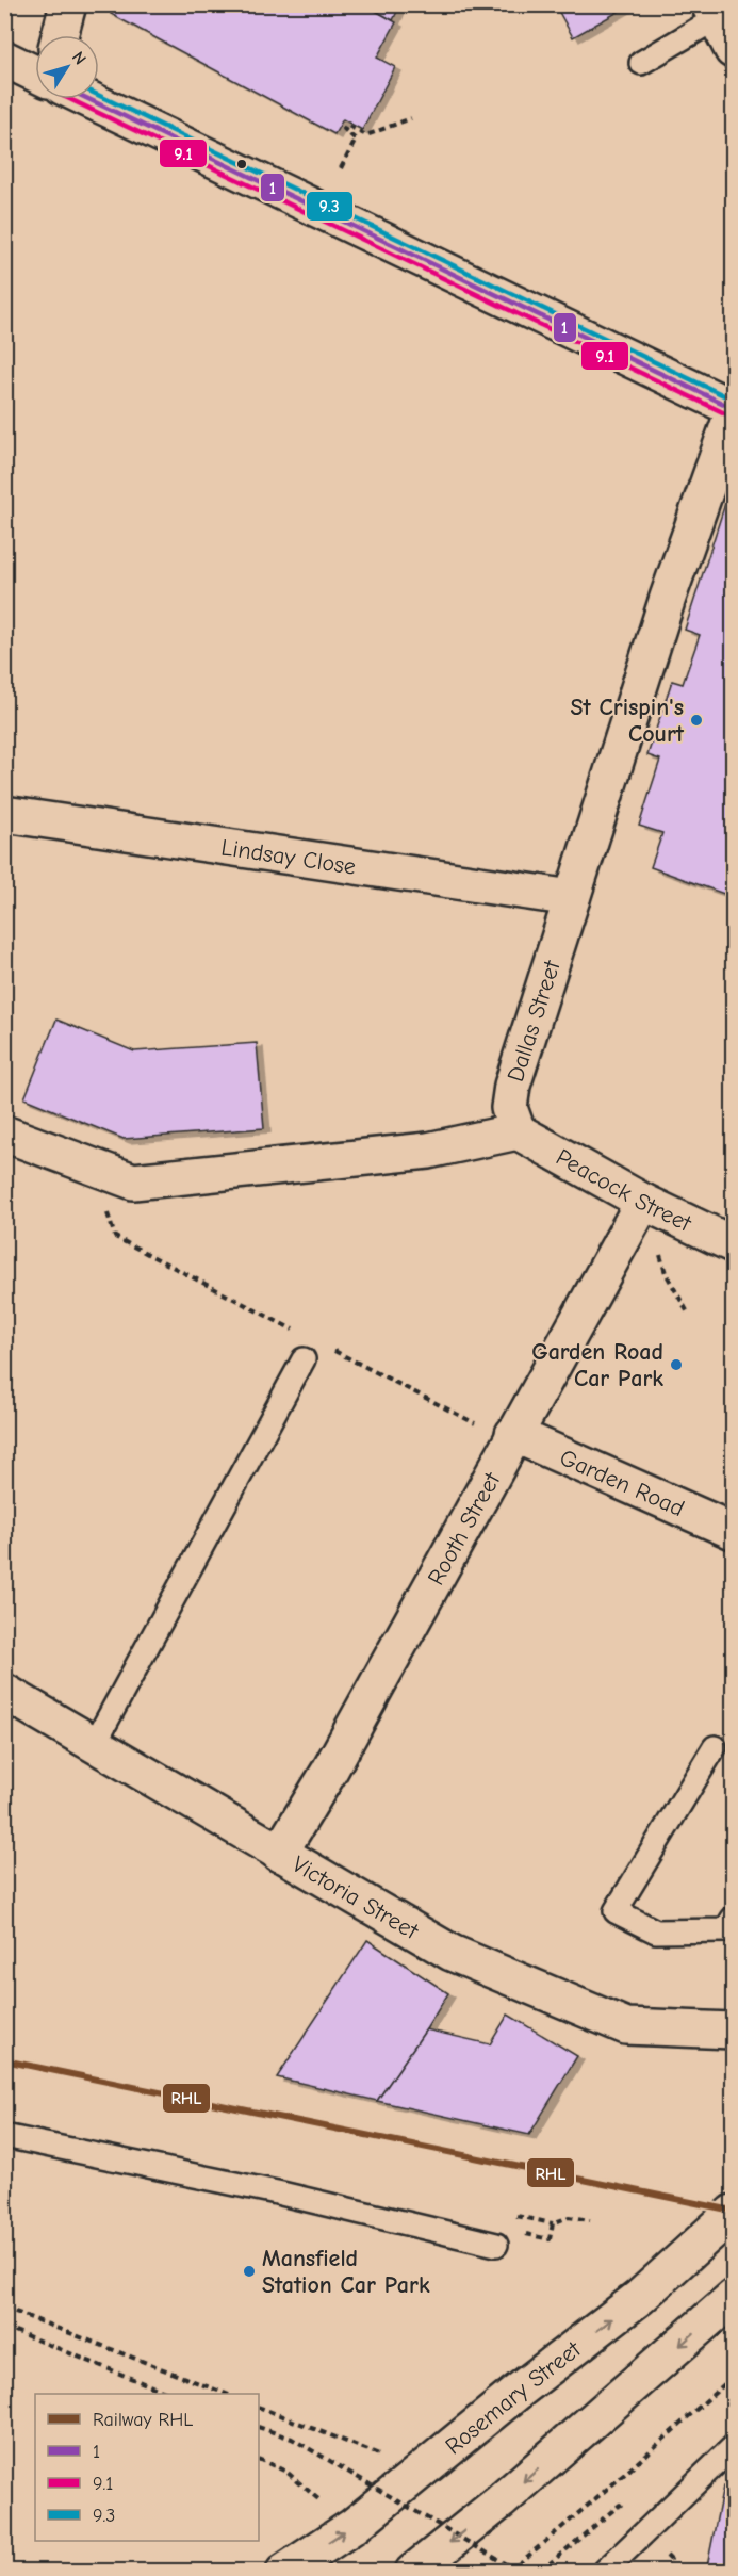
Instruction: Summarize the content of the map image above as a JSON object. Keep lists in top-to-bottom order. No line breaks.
{"streets":{"main road":["Lindsay Close","Dallas Street","Peacock Street","Garden Road","Rooth Street","Victoria Street","Rosemary Street"]},"crossings":[["Lindsay Close","Dallas Street"],["Dallas Street","Peacock Street"],["Peacock Street","Rooth Street"],["Garden Road","Rooth Street"],["Rooth Street","Victoria Street"]],"places":["St Crispin's Court","Garden Road Car Park","Mansfield Station Car Park"],"lines":["transit line 9.3","transit line 1","transit line 9.1","rail line RHL"],"legend":["Railway RHL","1","9.1","9.3"],"north":"top right"}
